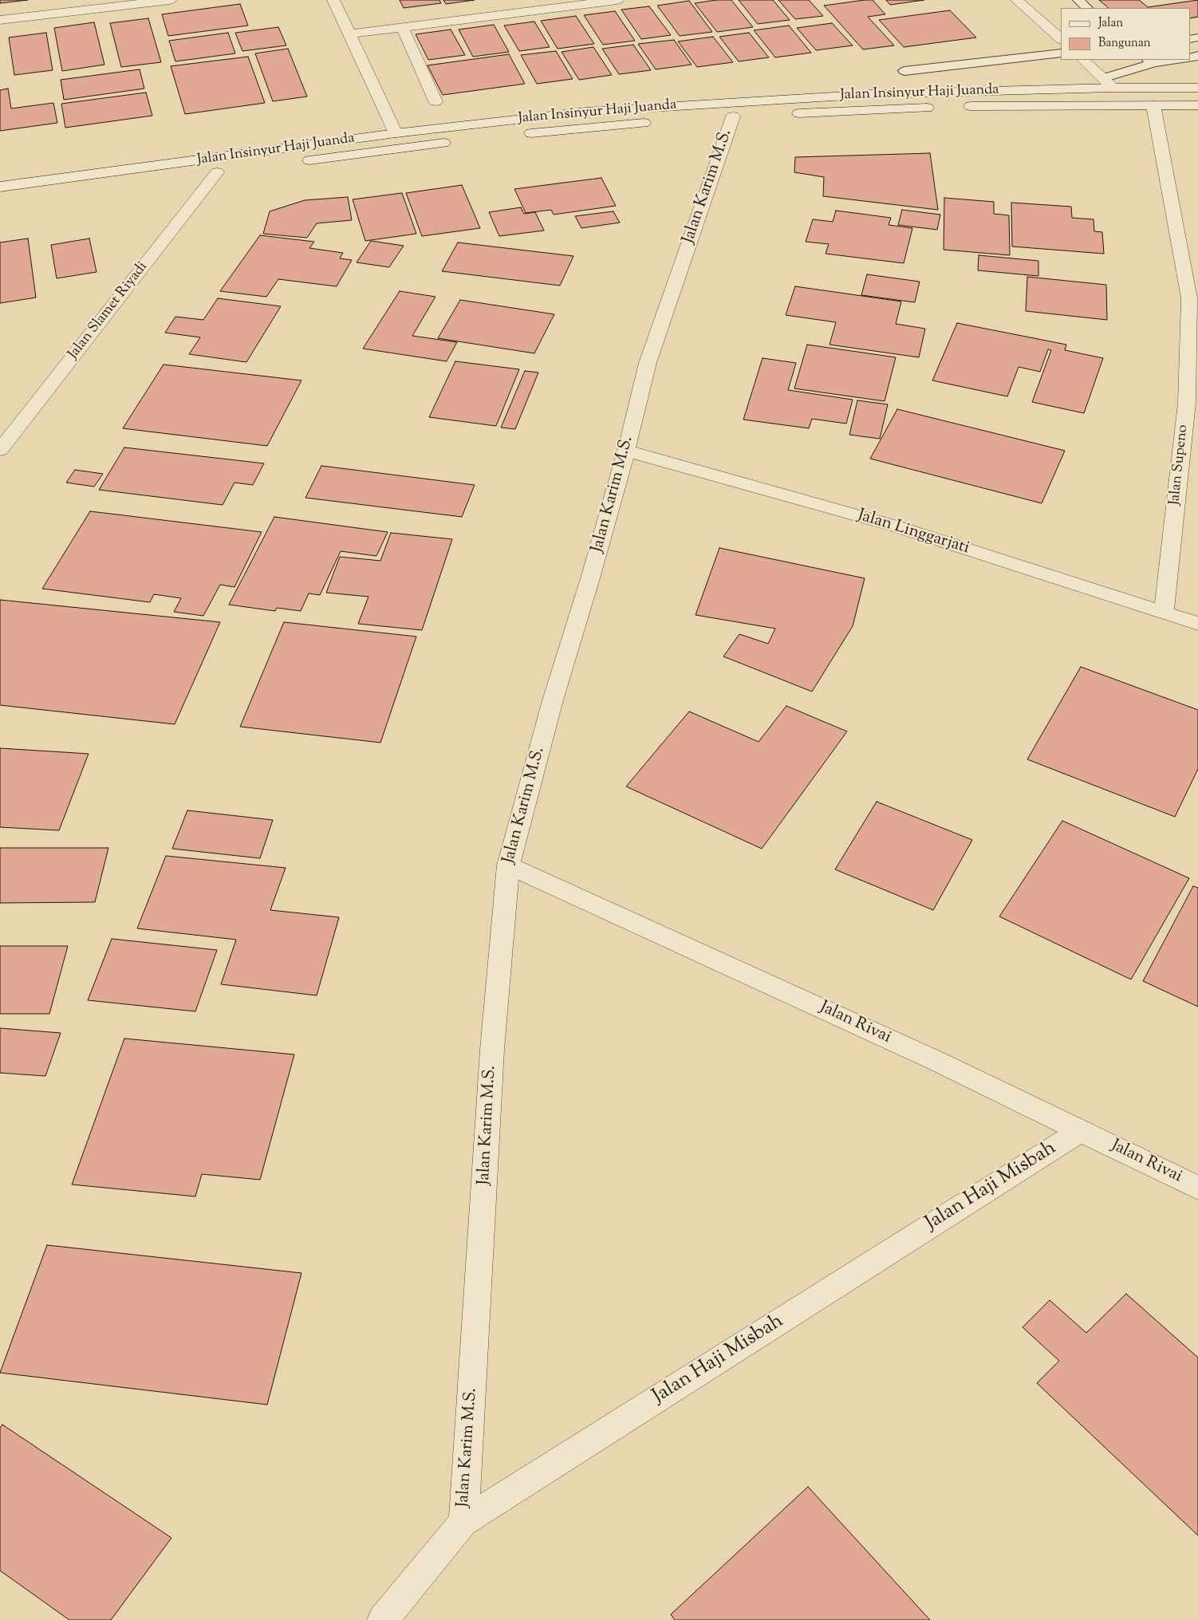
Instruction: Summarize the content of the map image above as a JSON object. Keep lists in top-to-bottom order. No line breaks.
{"streets":{"street":["Jalan Insinyur Haji Juanda","Jalan Karim M.S.","Jalan Slamet Riyadi","Jalan Supeno","Jalan Linggarjati","Jalan Rivai","Jalan Haji Misbah"]},"crossings":[["Jalan Insinyur Haji Juanda","Jalan Slamet Riyadi"],["Jalan Insinyur Haji Juanda","Jalan Supeno"],["Jalan Karim M.S.","Jalan Linggarjati"],["Jalan Karim M.S.","Jalan Rivai"],["Jalan Karim M.S.","Jalan Haji Misbah"],["Jalan Supeno","Jalan Linggarjati"],["Jalan Rivai","Jalan Haji Misbah"]],"legend":["Jalan","Bangunan"]}
